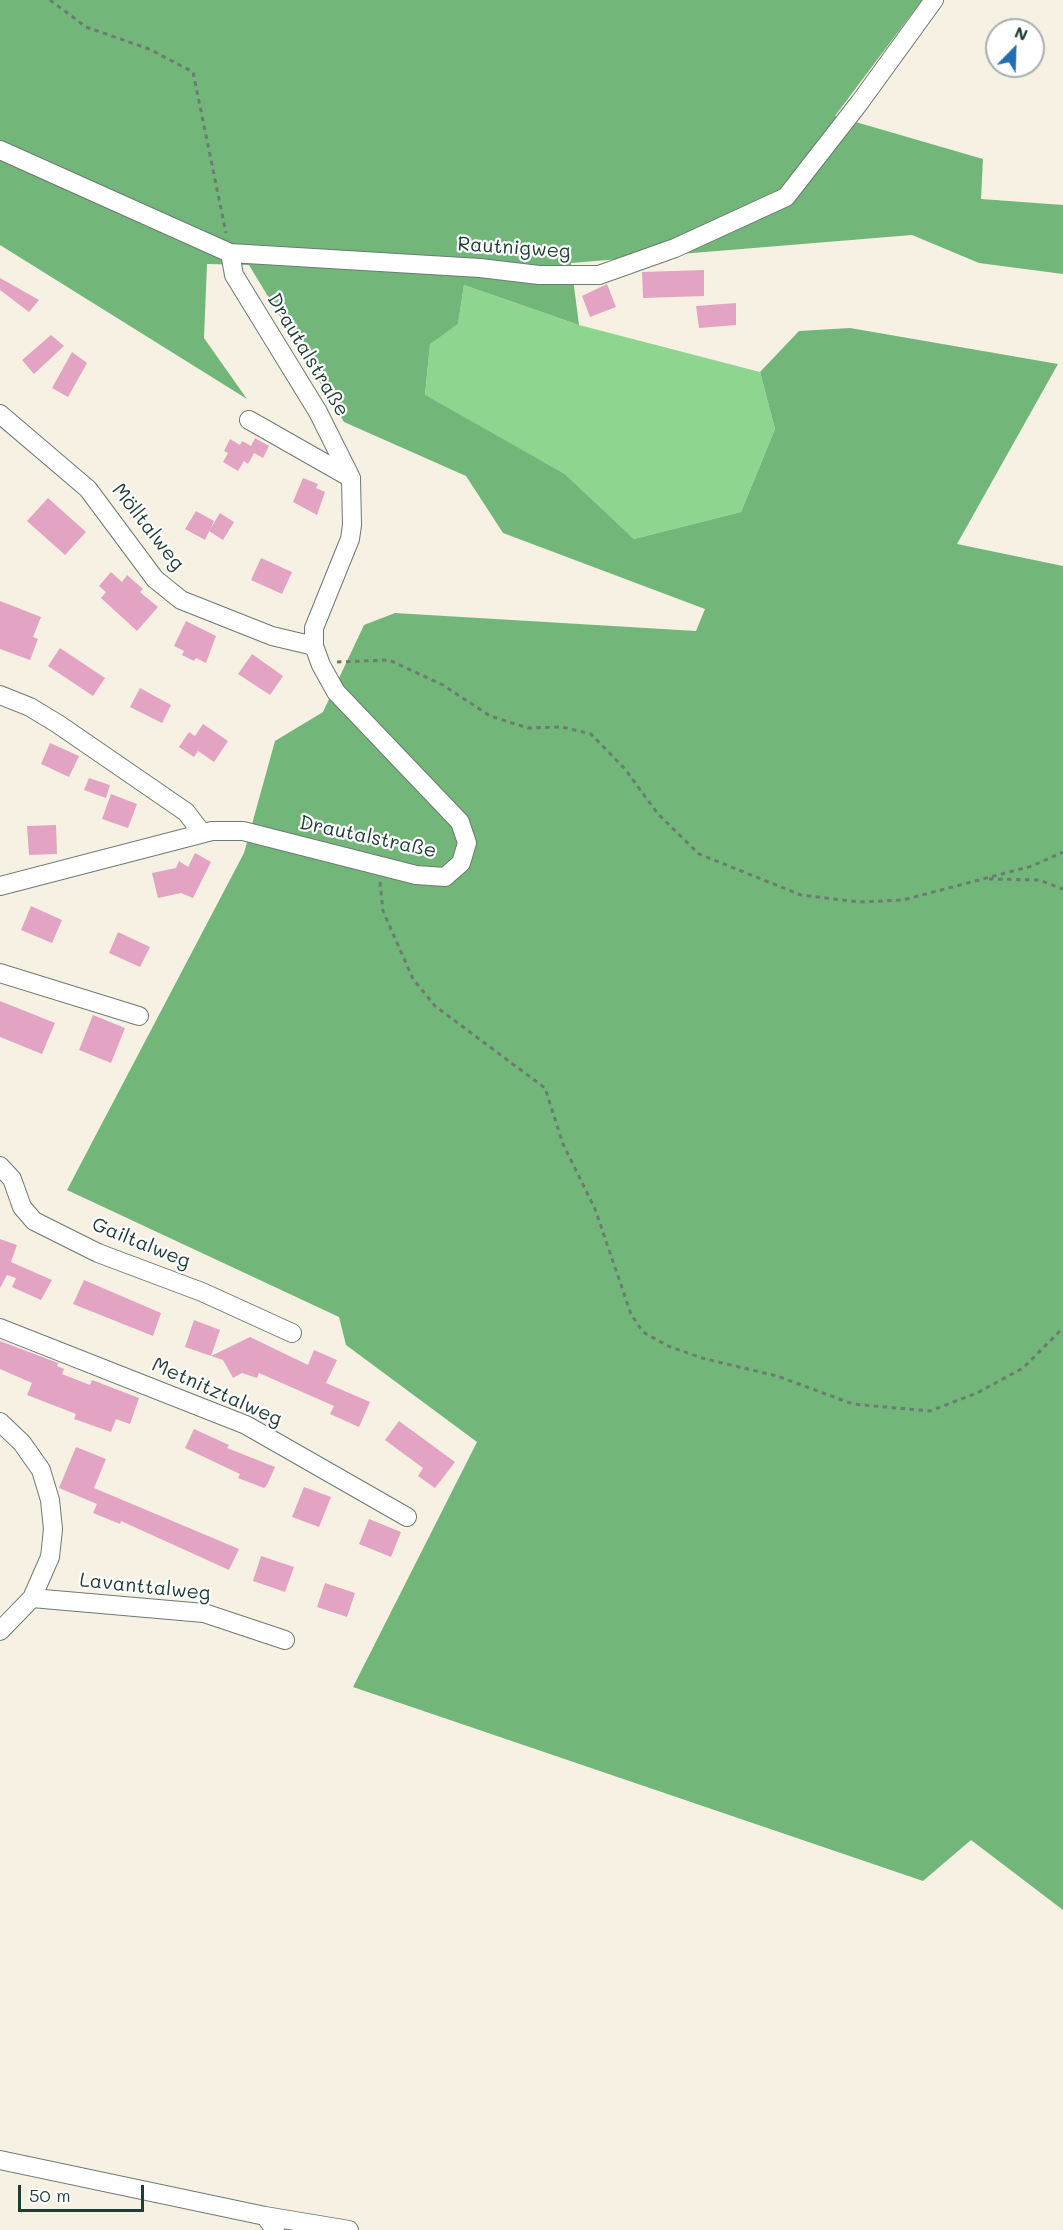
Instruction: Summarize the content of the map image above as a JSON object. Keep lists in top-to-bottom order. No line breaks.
{"streets":{"street":["Rautnigweg","Drautalstraße","Mölltalweg","Gailtalweg","Metnitztalweg","Lavanttalweg"]},"crossings":[["Rautnigweg","Drautalstraße"],["Drautalstraße","Mölltalweg"]],"scale_bar":"50 m","north":"top right"}
